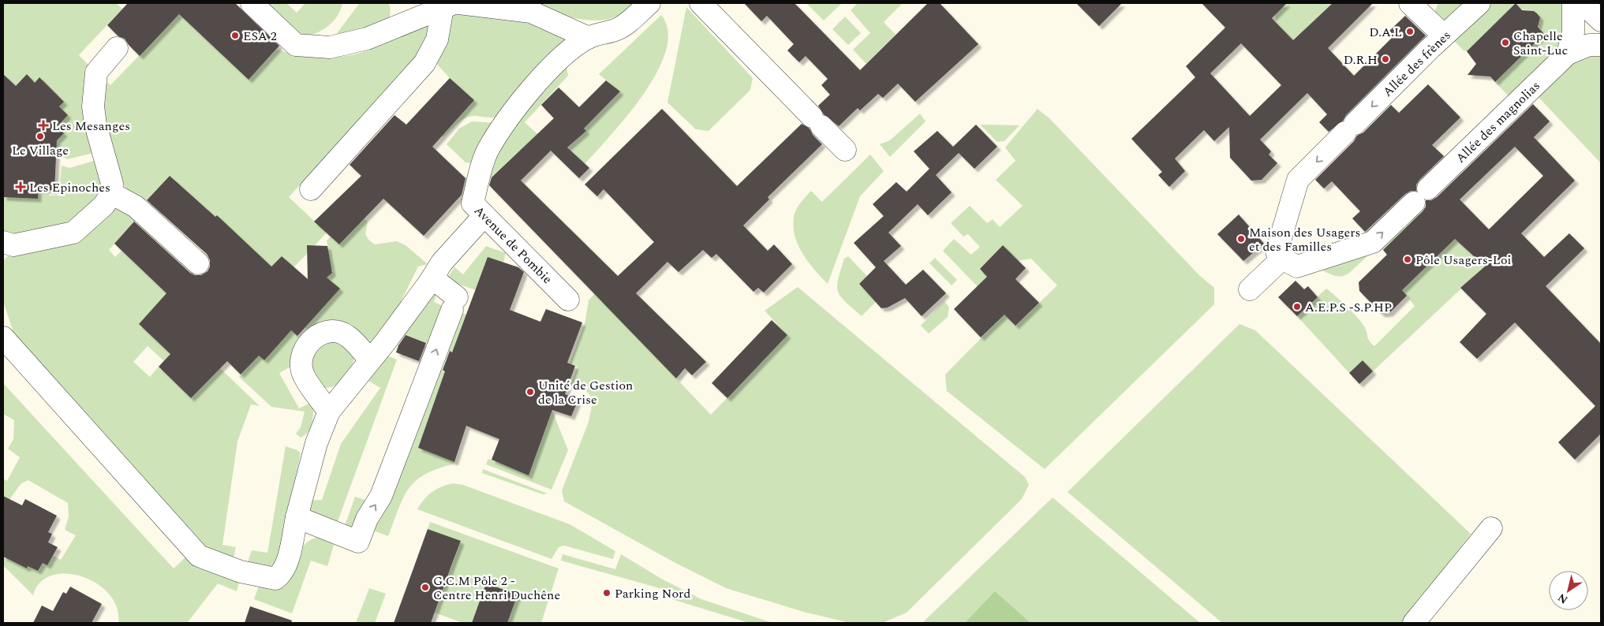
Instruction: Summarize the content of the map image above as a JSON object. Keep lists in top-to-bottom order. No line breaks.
{"streets":{"lane":["Allée des frènes","Allée des magnolias","Avenue de Pombie"]},"crossings":[["Allée des frènes","Allée des magnolias"]],"one_way":["Allée des frènes","Allée des magnolias"],"places":{"other":["D.A.L","ESA 2","Chapelle Saint-Luc","D.R.H","Le Village","Maison des Usagers et des Familles","Pôle Usagers-Loi","A.E.P.S -S.P.HP","Unité de Gestion de la Crise","G.C.M Pôle 2 - Centre Henri Duchêne","Parking Nord"],"health":["Les Mesanges","Les Epinoches"]},"north":"bottom left"}
